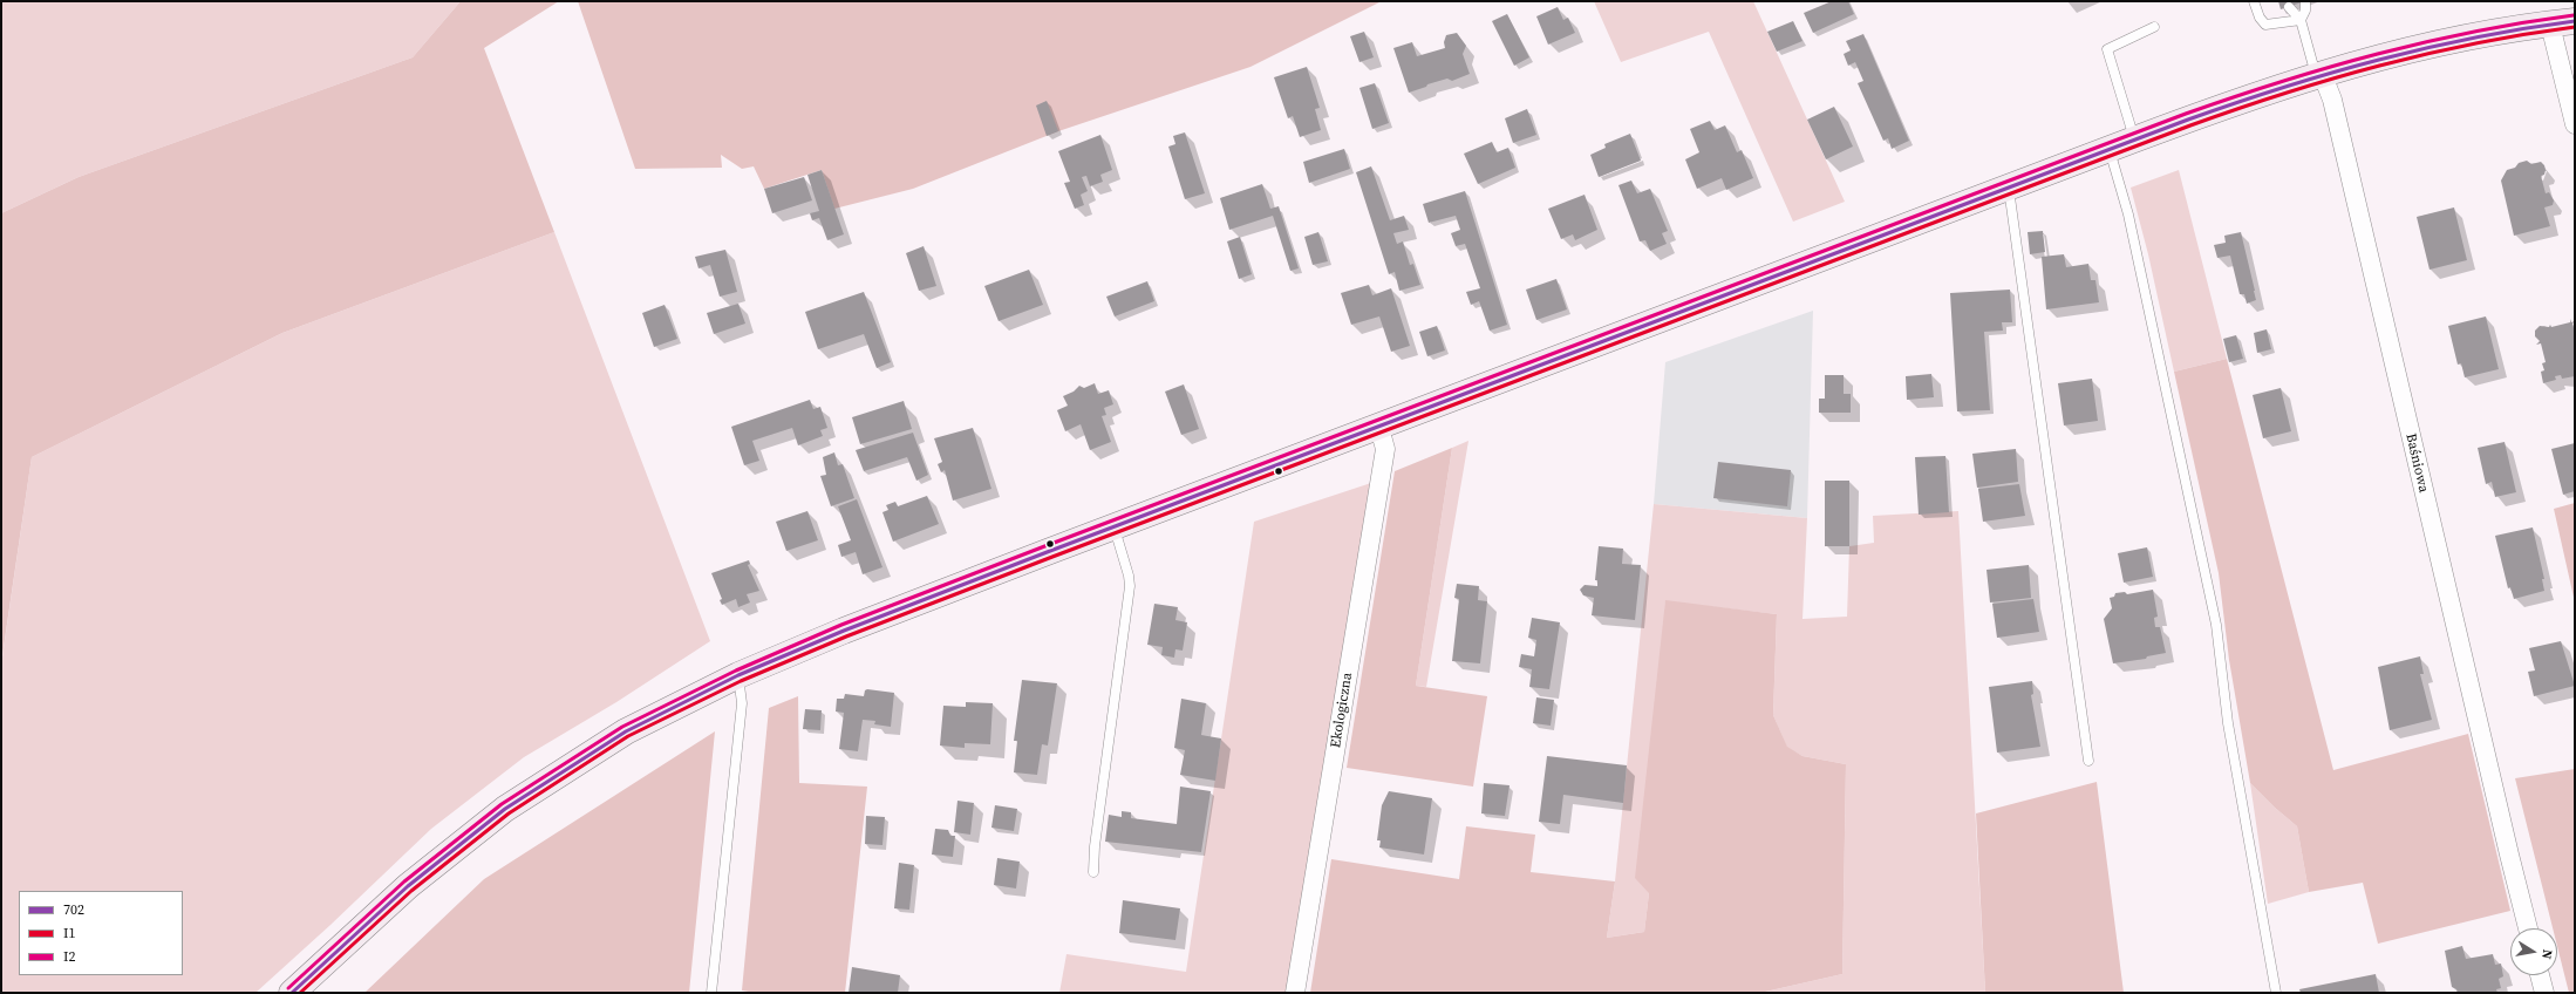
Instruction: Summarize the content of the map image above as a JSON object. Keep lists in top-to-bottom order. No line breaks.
{"streets":{"street":["Baśniowa","Ekologiczna"]},"lines":["transit line I2","transit line 702","transit line I1"],"legend":["702","I1","I2"],"north":"right"}
